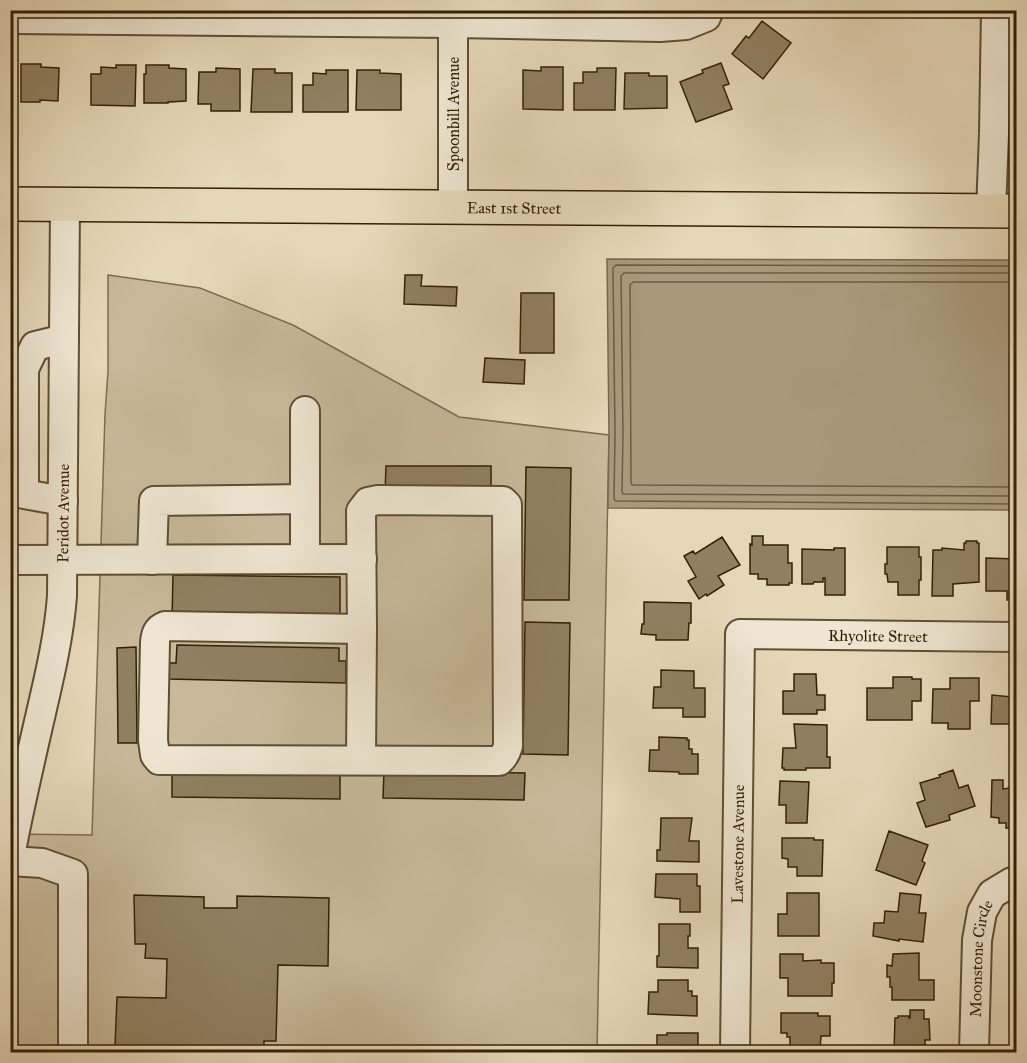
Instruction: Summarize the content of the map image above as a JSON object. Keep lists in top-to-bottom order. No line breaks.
{"streets":{"main road":["East 1st Street"],"street":["Spoonbill Avenue","Peridot Avenue","Rhyolite Street","Lavestone Avenue","Moonstone Circle"]},"crossings":[["Spoonbill Avenue","East 1st Street"],["East 1st Street","Peridot Avenue"],["Rhyolite Street","Lavestone Avenue"]]}
